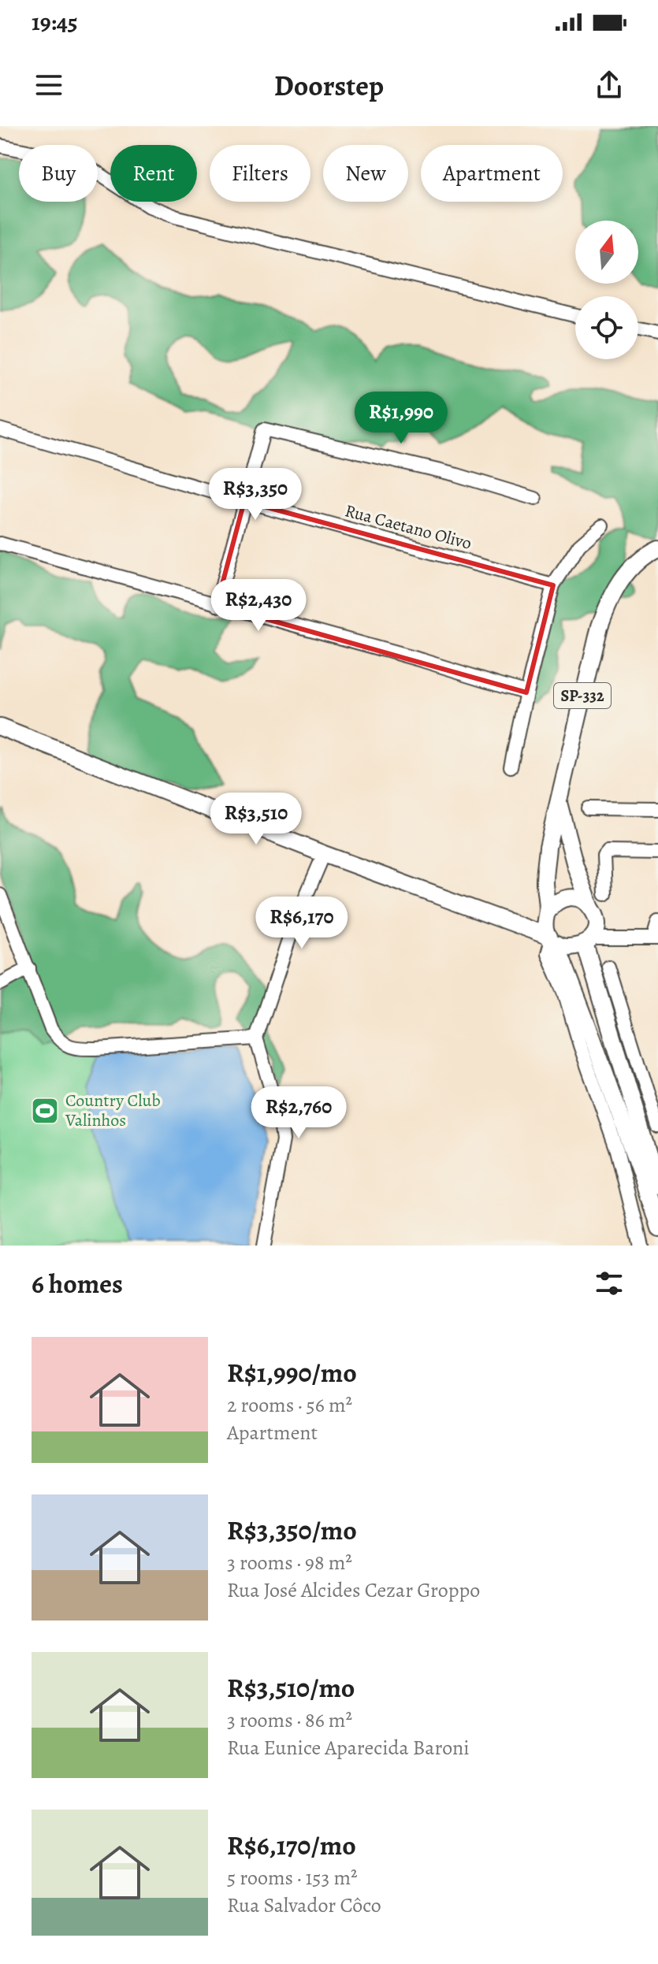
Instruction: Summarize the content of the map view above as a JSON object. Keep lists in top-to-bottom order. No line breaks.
{"streets":{"main road":["SP-332"],"street":["Rua Caetano Olivo"]},"places":{"sports":["Country Club Valinhos"]},"north":"top","page":{"status":"19:45","header":"Doorstep","chip":["Buy","Rent","Filters","New","Apartment"],"price":["R$1,990","R$3,350","R$2,430","R$3,510","R$6,170","R$2,760"],"heading":"6 homes","list":[{"name":"R$1,990/mo","note":"2 rooms · 56 m² · Apartment"},{"name":"R$3,350/mo","note":"3 rooms · 98 m² · Rua José Alcides Cezar Groppo"},{"name":"R$3,510/mo","note":"3 rooms · 86 m² · Rua Eunice Aparecida Baroni"},{"name":"R$6,170/mo","note":"5 rooms · 153 m² · Rua Salvador Côco"}]}}
